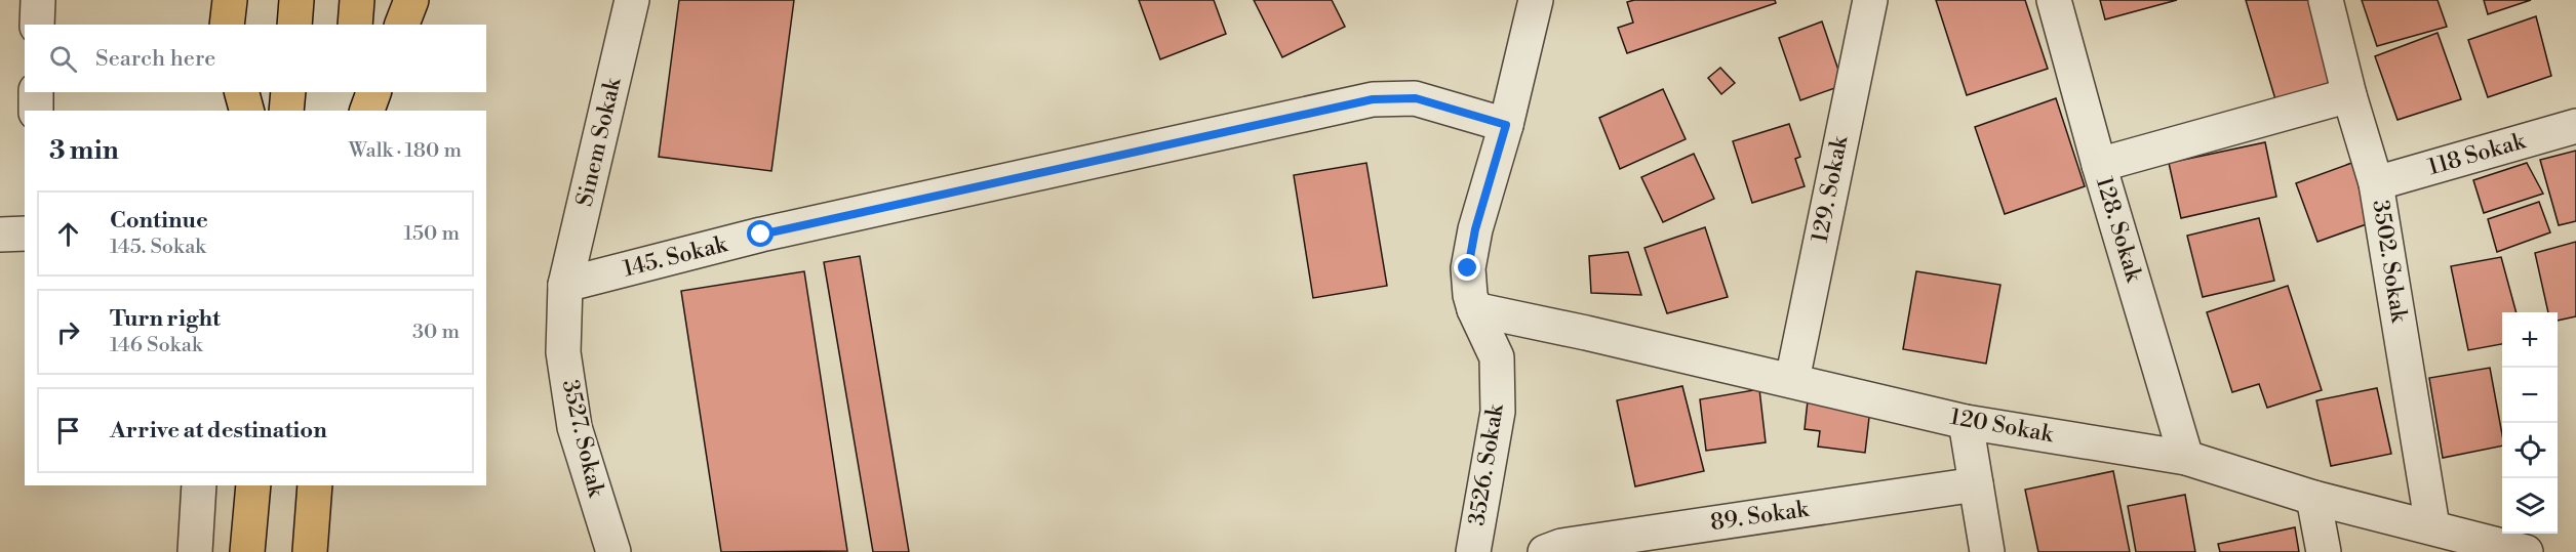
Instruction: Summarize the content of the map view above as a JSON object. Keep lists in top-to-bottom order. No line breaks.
{"streets":{"street":["Sinem Sokak","118 Sokak","129. Sokak","128. Sokak","145. Sokak","3502. Sokak","120 Sokak","3527. Sokak","3526. Sokak","89. Sokak"]},"crossings":[["Sinem Sokak","145. Sokak"],["Sinem Sokak","3527. Sokak"],["118 Sokak","3502. Sokak"],["129. Sokak","120 Sokak"],["128. Sokak","120 Sokak"],["145. Sokak","3527. Sokak"],["145. Sokak","3526. Sokak"],["3502. Sokak","120 Sokak"],["120 Sokak","3526. Sokak"]],"page":{"search":"Search here","heading":["3 min","Walk · 180 m"],"list":[["Continue","145. Sokak","150 m"],["Turn right","146 Sokak","30 m"],"Arrive at destination"],"map_buttons":["+","−"]}}
